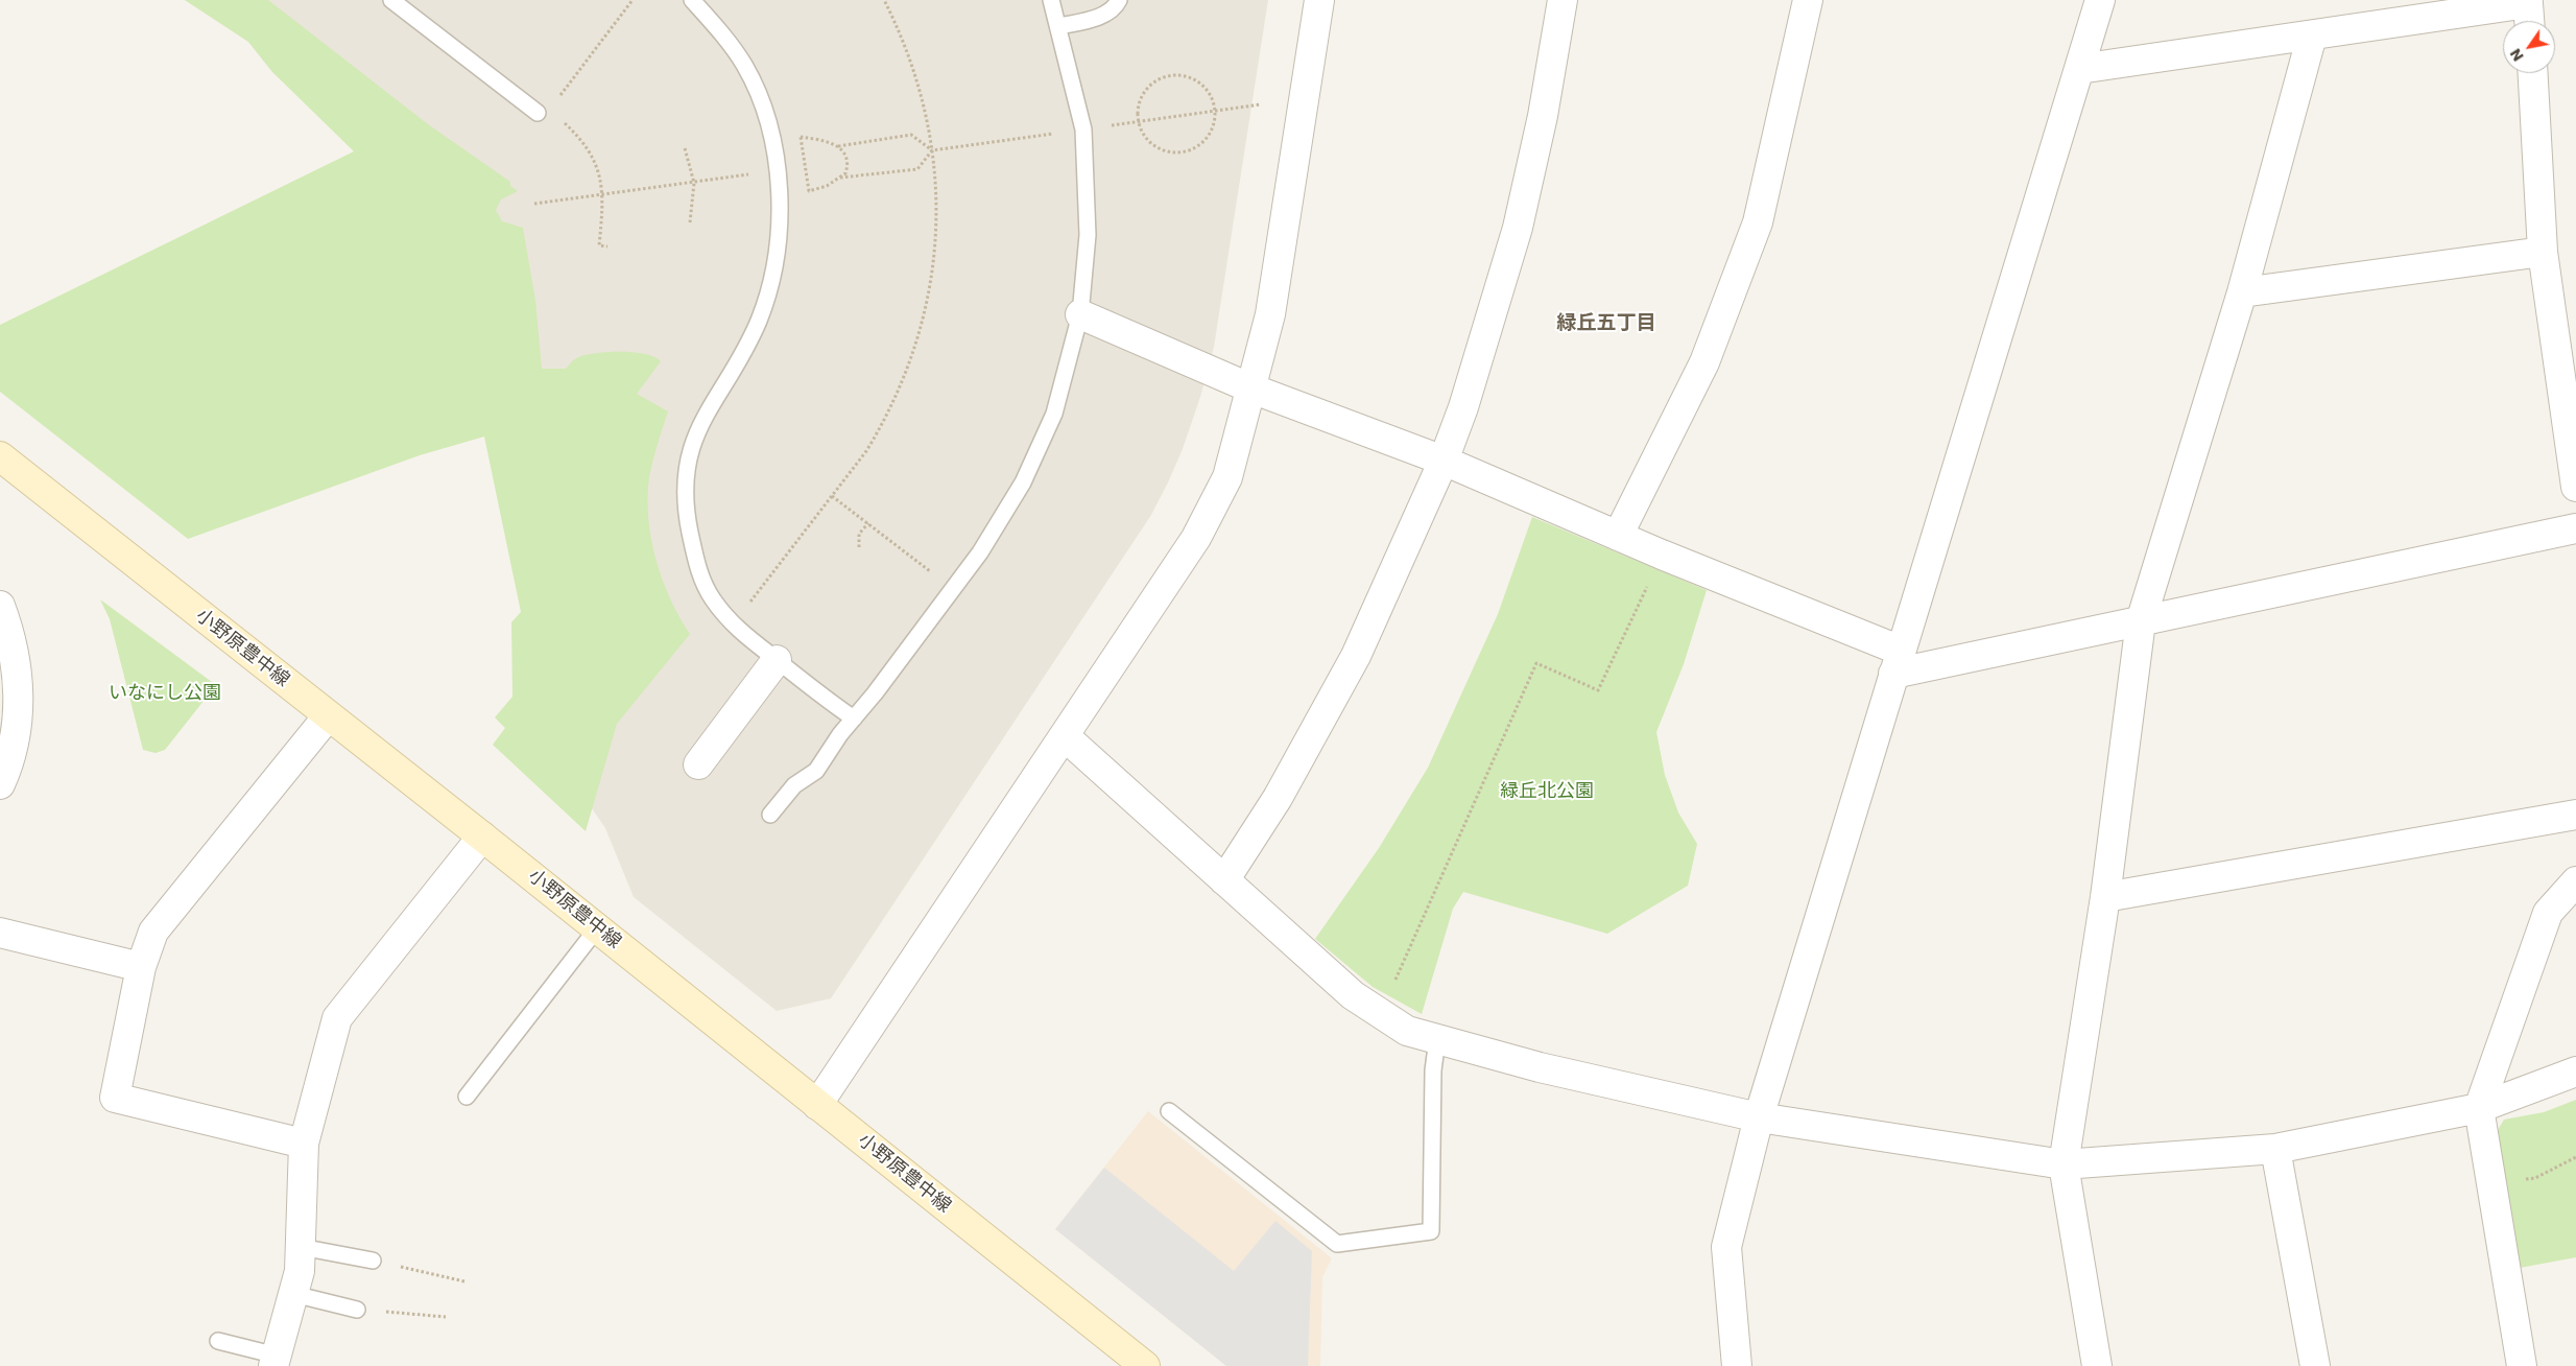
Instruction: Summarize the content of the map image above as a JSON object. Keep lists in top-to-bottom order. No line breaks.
{"streets":{"street":["小野原豊中線"]},"districts":["緑丘五丁目"],"parks":["いなにし公園","緑丘北公園"],"north":"bottom left"}
